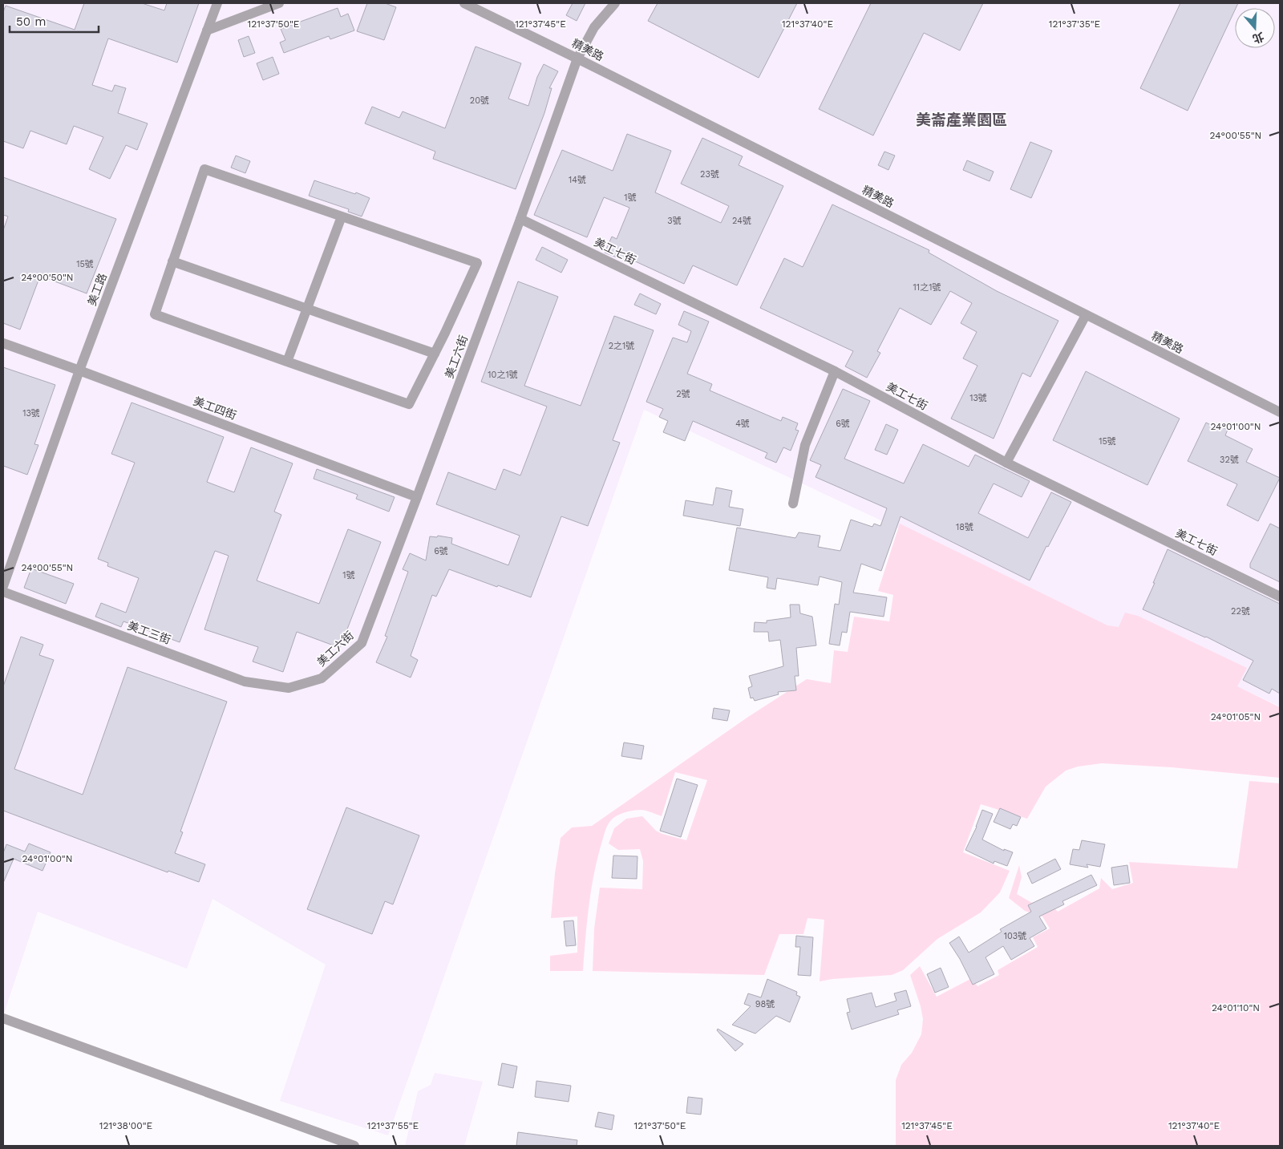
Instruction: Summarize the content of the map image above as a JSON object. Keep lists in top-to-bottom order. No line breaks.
{"streets":{"street":["精美路","美工七街","美工路","美工六街","美工四街","美工三街"]},"crossings":[["精美路","美工六街"],["美工七街","美工六街"],["美工路","美工四街"],["美工六街","美工四街"],["美工六街","美工三街"]],"districts":["美崙產業園區"],"house_numbers":["20號","23號","14號","1號","3號","24號","15號","11之1號","2之1號","10之1號","2號","13號","13號","4號","6號","15號","32號","18號","6號","1號","22號","103號","98號"],"scale_bar":"50 m","north":"bottom","coordinates":["121°37'50\"E","121°37'45\"E","121°37'40\"E","121°37'35\"E","24°00'55\"N","24°00'50\"N","24°01'00\"N","24°01'05\"N","24°01'10\"N","121°38'00\"E","121°37'55\"E"]}
